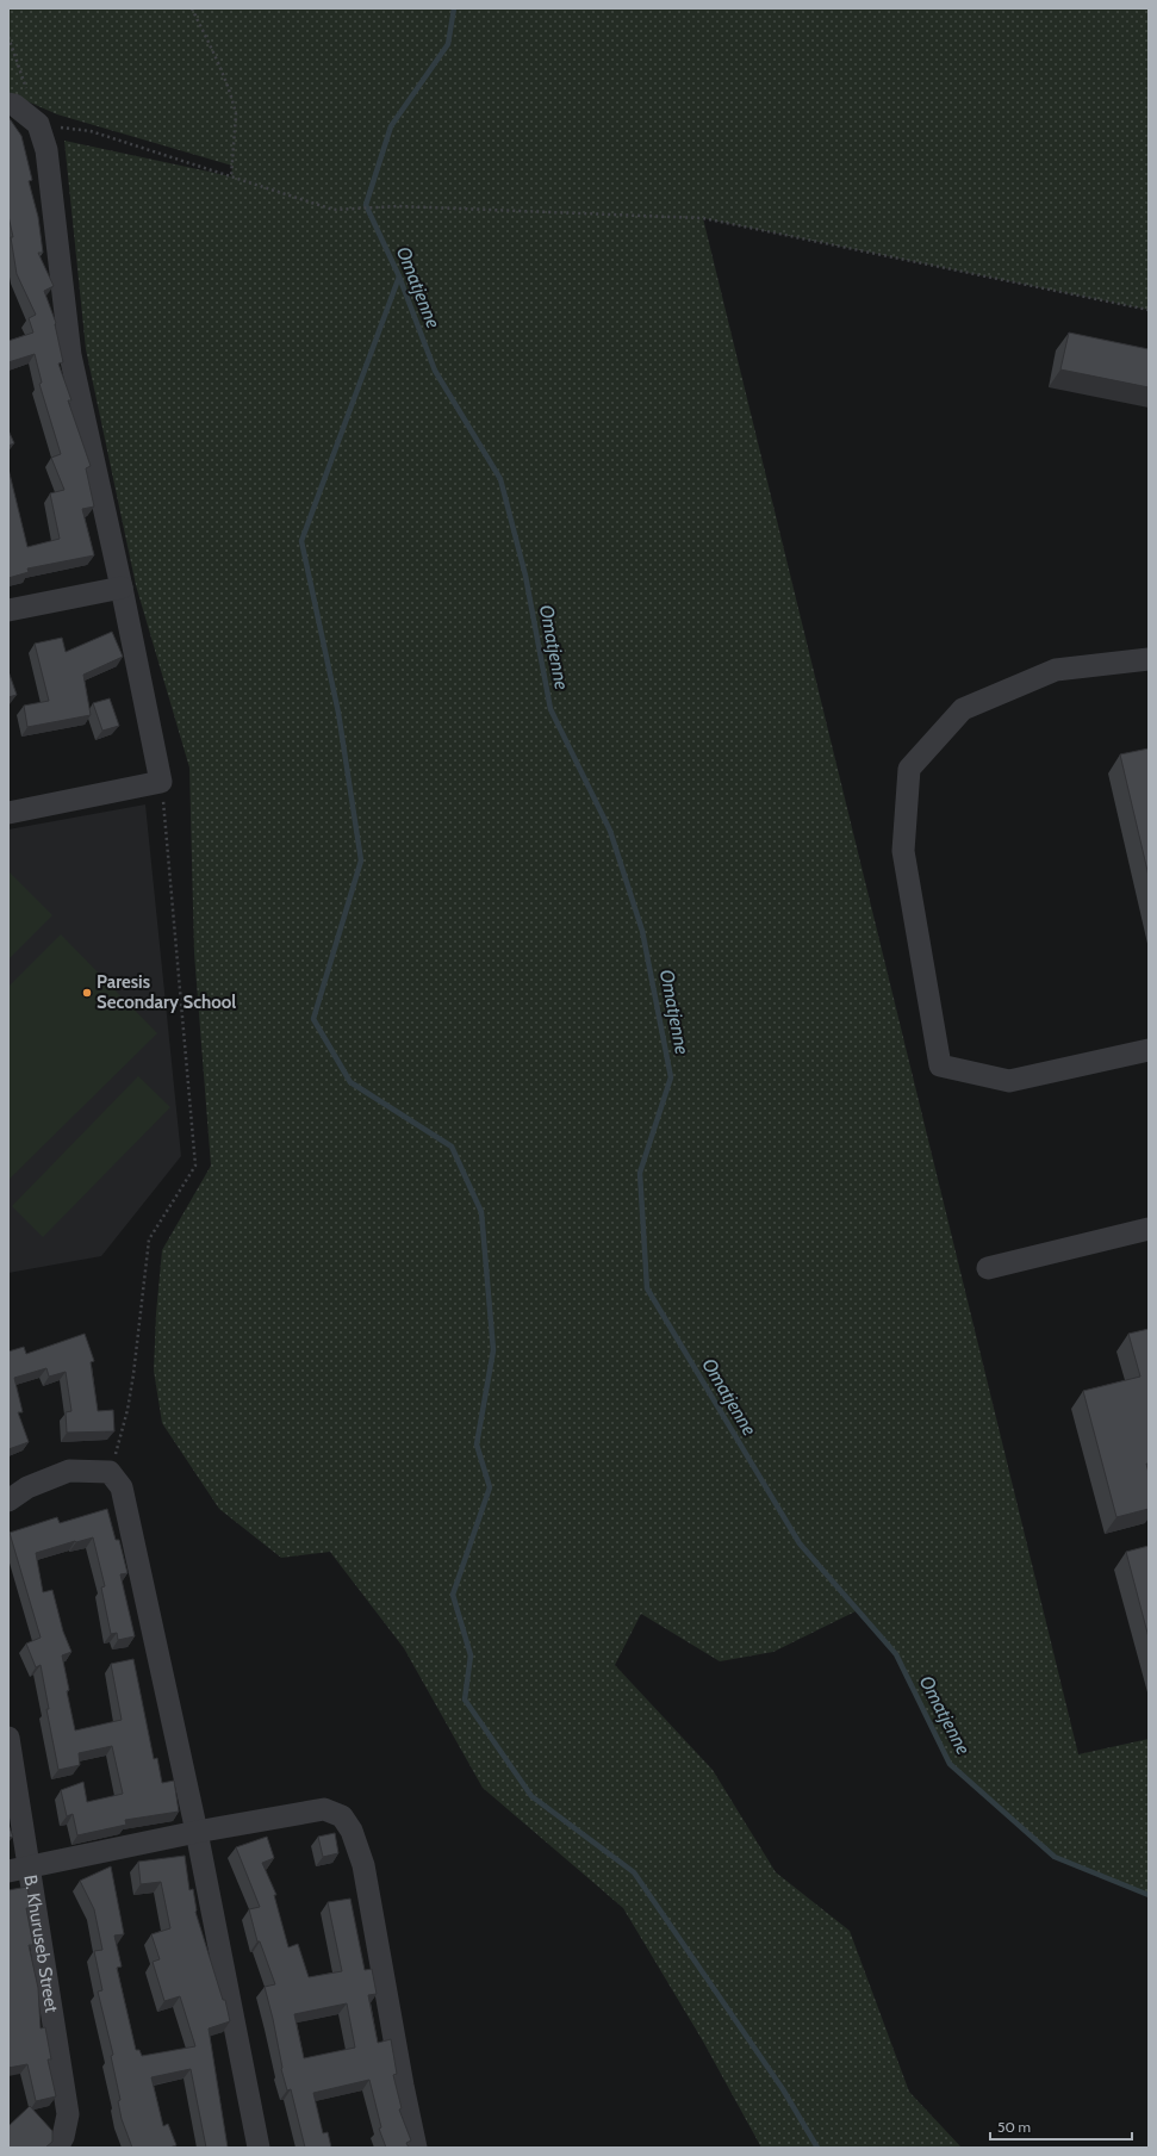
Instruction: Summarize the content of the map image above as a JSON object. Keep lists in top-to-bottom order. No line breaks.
{"streets":{"street":["B. Khuruseb Street"]},"water":["Omatjenne"],"places":["Paresis Secondary School"],"scale_bar":"50 m"}
